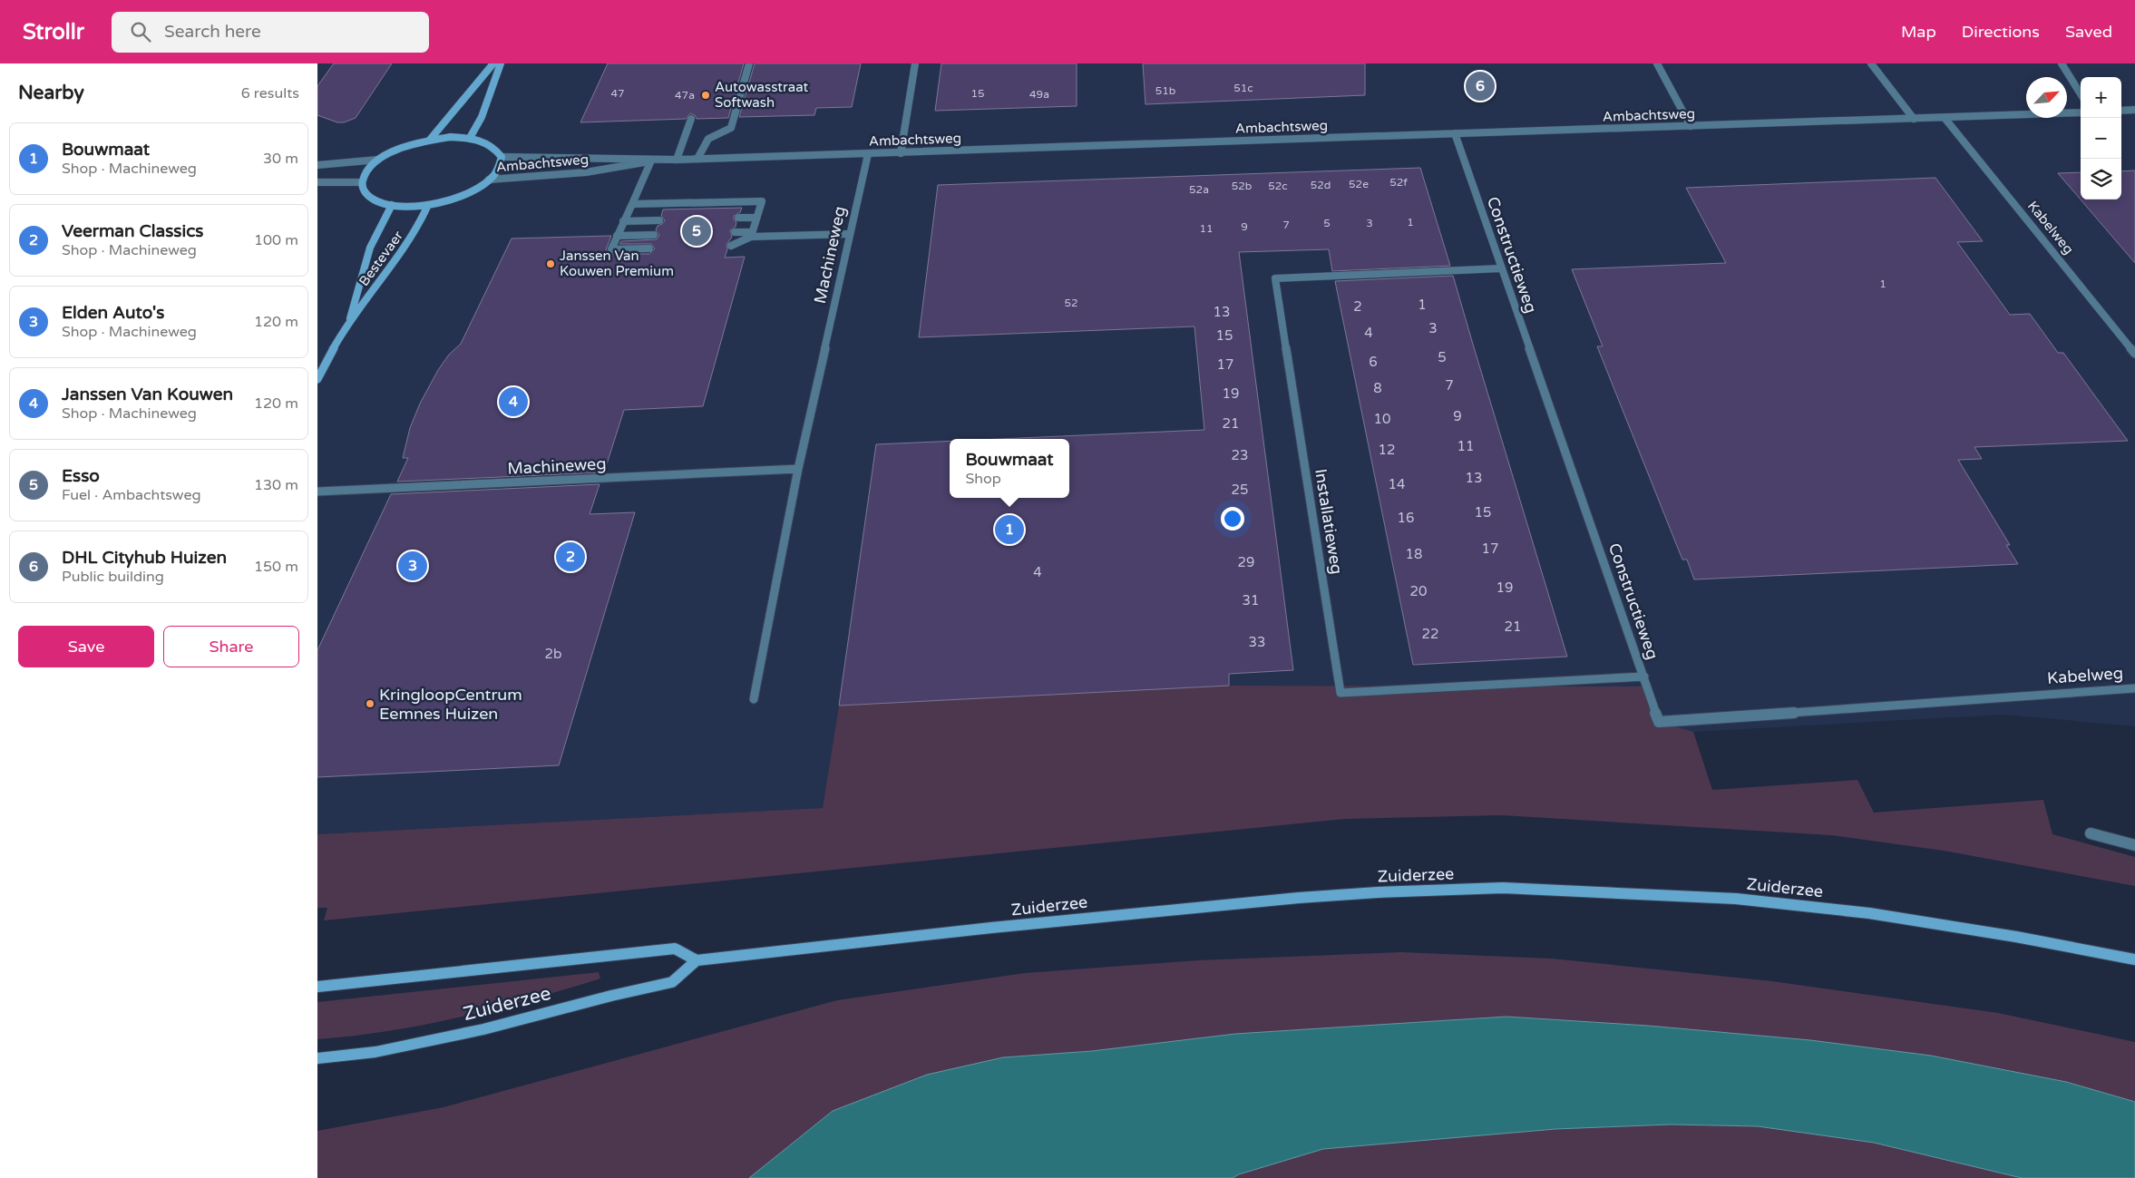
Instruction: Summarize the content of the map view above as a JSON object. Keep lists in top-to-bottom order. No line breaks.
{"streets":{"street":["Ambachtsweg","Kabelweg","Machineweg","Constructieweg","Bestevaer","Installatieweg","Zuiderzee"]},"crossings":[["Ambachtsweg","Kabelweg"],["Ambachtsweg","Machineweg"],["Ambachtsweg","Constructieweg"],["Kabelweg","Constructieweg"],["Constructieweg","Installatieweg"]],"places":["Autowasstraat Softwash","Janssen Van Kouwen Premium","KringloopCentrum Eemnes Huizen"],"house_numbers":["51c","51b","47","15","49a","47a","52f","52e","52d","52b","52c","52a","1","5","3","7","9","11","1","52","1","2","13","3","4","15","5","6","17","7","8","19","9","10","21","11","12","23","13","14","25","15","16","17","18","29","4","19","20","31","21","22","33","2b"],"north":"top right","page":{"header":"Strollr","search":"Search here","nav":["Map","Directions","Saved"],"heading":["Nearby","6 results"],"pins":["6","5","4","1","2","3"],"map_buttons":["+","−"],"list":[{"mark":"1","name":"Bouwmaat","note":"Shop · Machineweg","value":"30 m"},{"mark":"2","name":"Veerman Classics","note":"Shop · Machineweg","value":"100 m"},{"mark":"3","name":"Elden Auto's","note":"Shop · Machineweg","value":"120 m"},{"mark":"4","name":"Janssen Van Kouwen","note":"Shop · Machineweg","value":"120 m"},{"mark":"5","name":"Esso","note":"Fuel · Ambachtsweg","value":"130 m"},{"mark":"6","name":"DHL Cityhub Huizen","note":"Public building","value":"150 m"}],"popup":["Bouwmaat","Shop"],"buttons":["Save","Share"]}}
